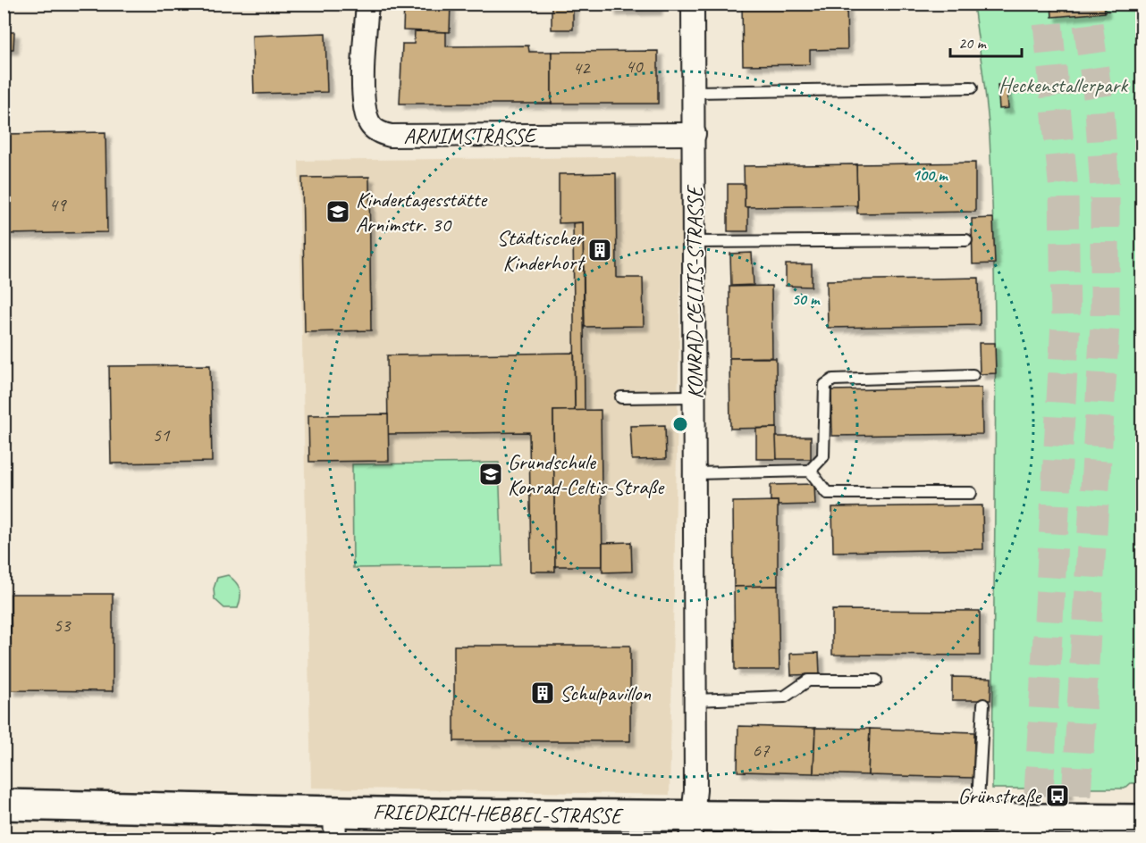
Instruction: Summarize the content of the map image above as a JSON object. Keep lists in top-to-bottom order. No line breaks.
{"streets":{"street":["ARNIMSTRASSE","KONRAD-CELTIS-STRASSE","FRIEDRICH-HEBBEL-STRASSE"]},"crossings":[["ARNIMSTRASSE","KONRAD-CELTIS-STRASSE"],["KONRAD-CELTIS-STRASSE","FRIEDRICH-HEBBEL-STRASSE"]],"parks":["Heckenstallerpark"],"places":{"school or university":["Kindertagesstätte Arnimstr. 30","Grundschule Konrad-Celtis-Straße"],"building":["Städtischer Kinderhort","Schulpavillon"],"bus stop":["Grünstraße"]},"house_numbers":["40","42","49","51","53","67"],"scale_bar":"20 m","rings":["100 m","50 m"]}
